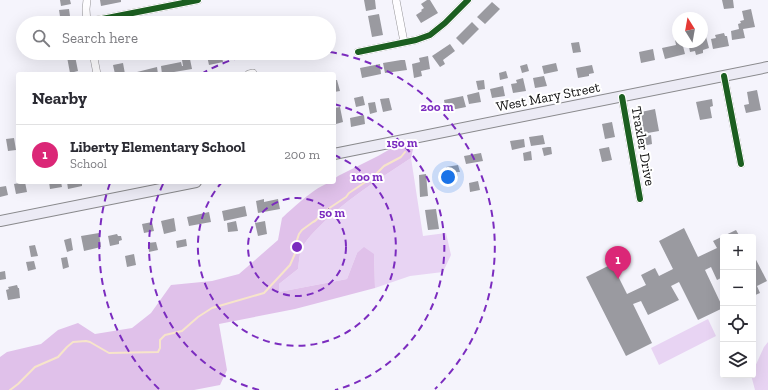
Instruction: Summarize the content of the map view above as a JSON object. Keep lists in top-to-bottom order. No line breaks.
{"streets":{"main road":["West Mary Street"],"street":["Traxler Drive"]},"crossings":[["West Mary Street","Traxler Drive"]],"north":"top","page":{"search":"Search here","heading":"Nearby","list":[{"mark":"1","name":"Liberty Elementary School","note":"School","value":"200 m"}],"map_buttons":["+","−"],"pins":"1"},"rings":["200 m","150 m","100 m","50 m"]}
